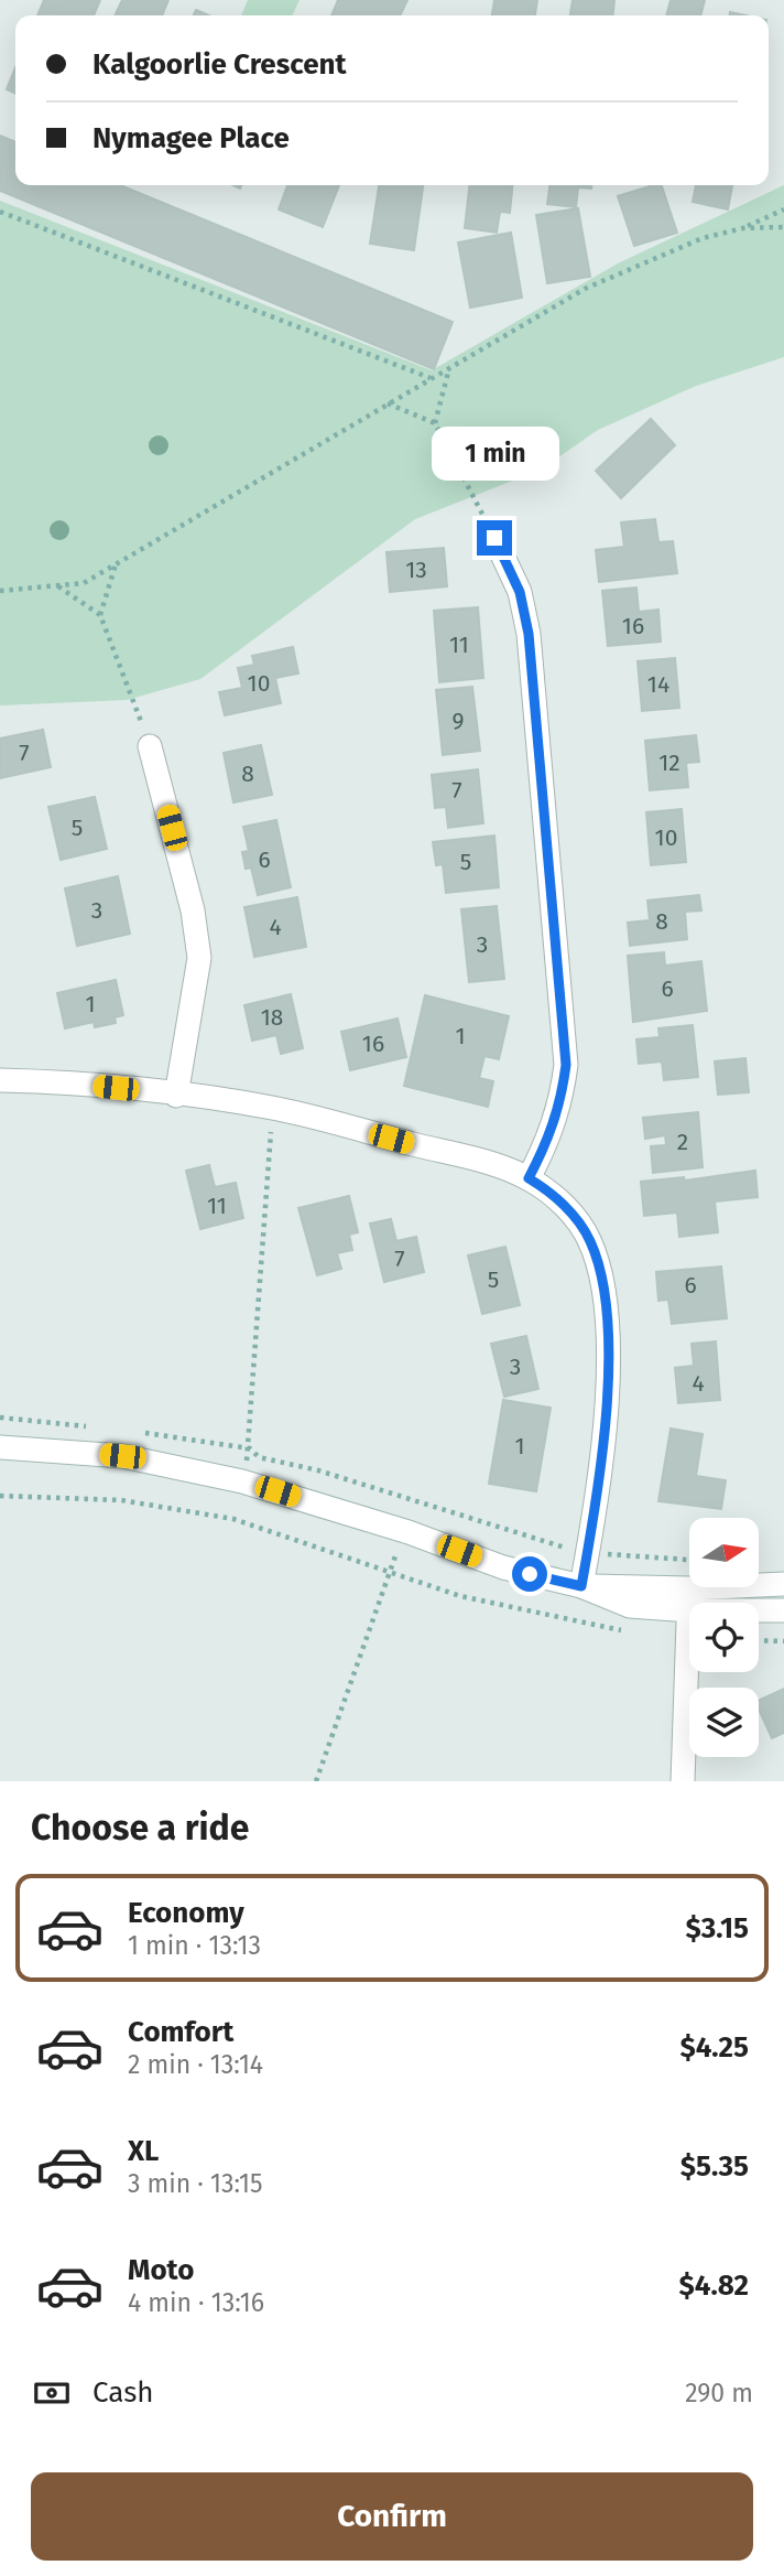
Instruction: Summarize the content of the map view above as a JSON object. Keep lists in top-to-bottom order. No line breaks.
{"house_numbers":["13","16","11","10","14","9","7","12","8","7","5","10","6","5","3","8","4","3","6","1","18","1","16","2","11","7","5","6","3","4","1"],"north":"right","page":{"banner":["Kalgoorlie Crescent","Nymagee Place"],"bubble":"1 min","heading":"Choose a ride","list":[{"name":"Economy","note":"1 min · 13:13","value":"$3.15"},{"name":"Comfort","note":"2 min · 13:14","value":"$4.25"},{"name":"XL","note":"3 min · 13:15","value":"$5.35"},{"name":"Moto","note":"4 min · 13:16","value":"$4.82"}],"pay":["Cash","290 m"],"buttons":"Confirm"}}
